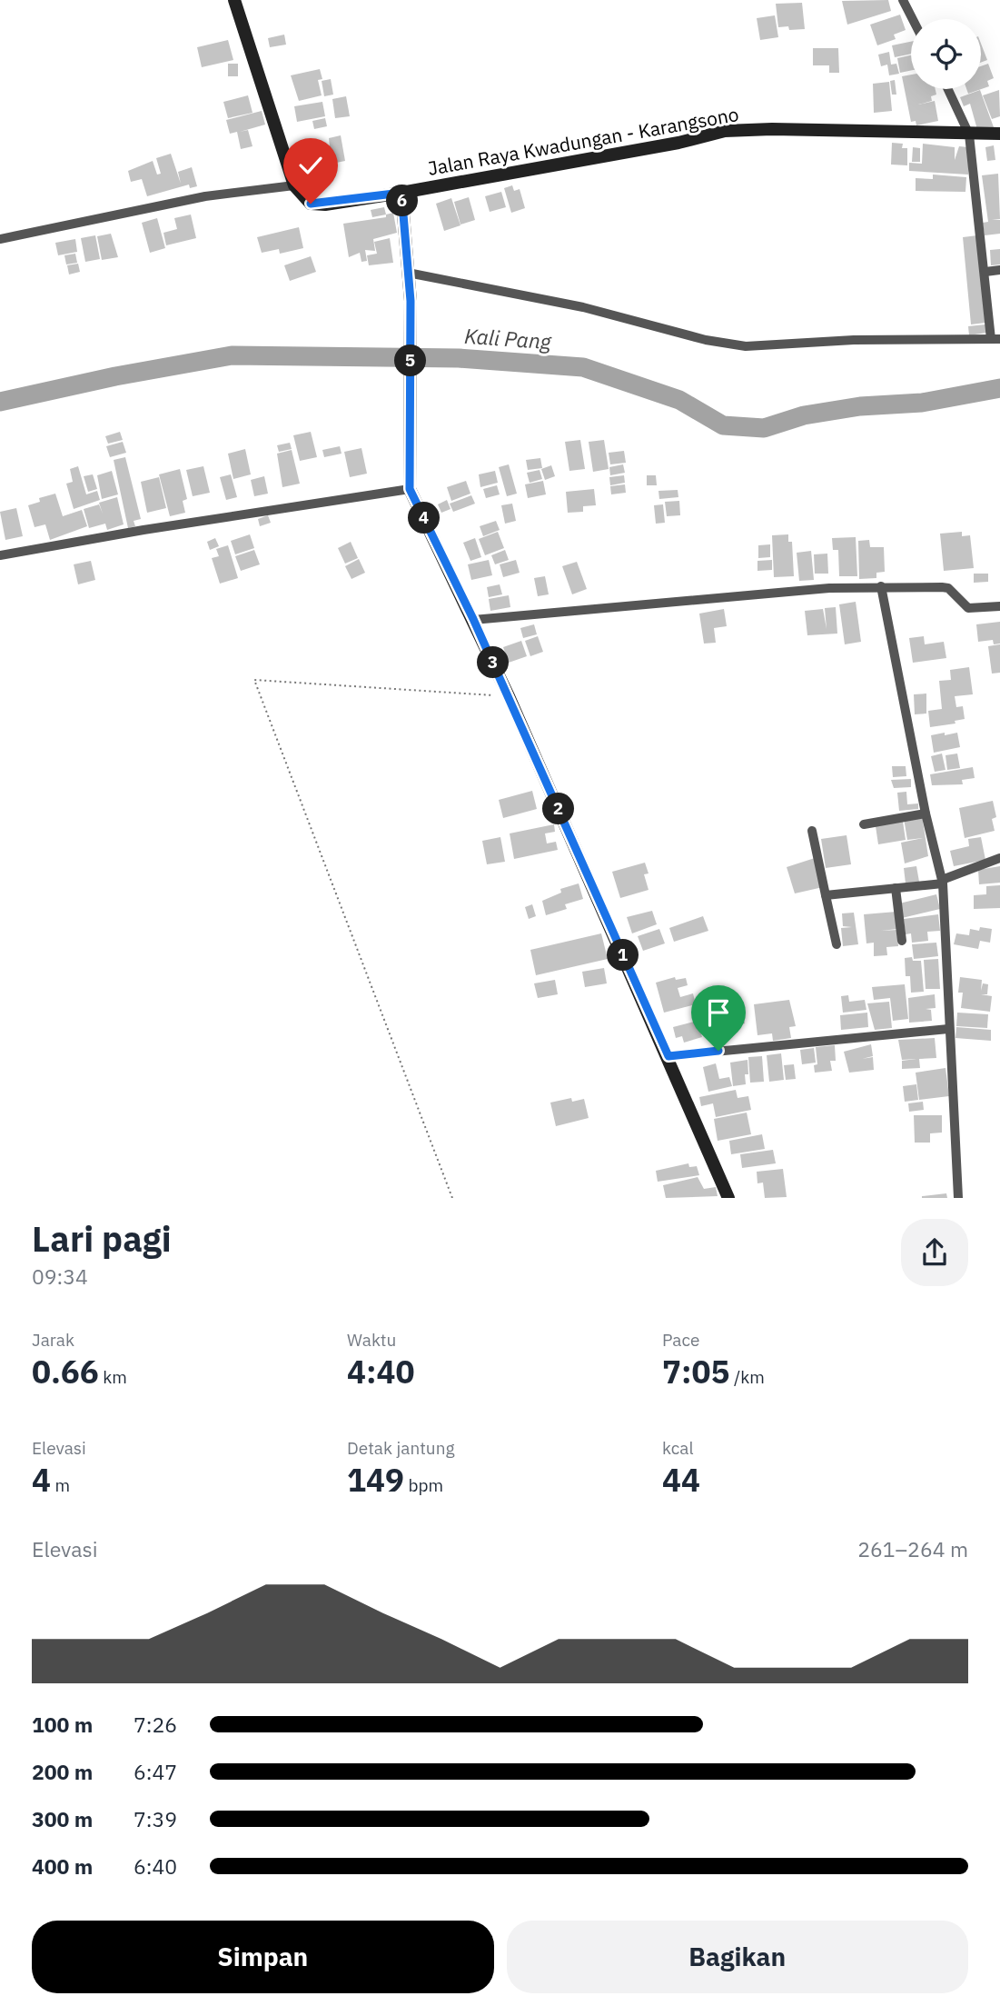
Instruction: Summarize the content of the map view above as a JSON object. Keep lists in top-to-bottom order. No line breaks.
{"streets":{"street":["Jalan Raya Kwadungan - Karangsono"]},"water":["Kali Pang"],"page":{"pins":["6","5","4","3","2","1"],"heading":["Lari pagi","09:34"],"stats":[["Jarak","0.66 km"],["Waktu","4:40"],["Pace","7:05 /km"],["Elevasi","4 m"],["Detak jantung","149 bpm"],["kcal","44"]],"chart":["Elevasi","261–264 m"],"list":[{"name":"100 m","note":"7:26"},{"name":"200 m","note":"6:47"},{"name":"300 m","note":"7:39"},{"name":"400 m","note":"6:40"}],"buttons":["Simpan","Bagikan"]}}
